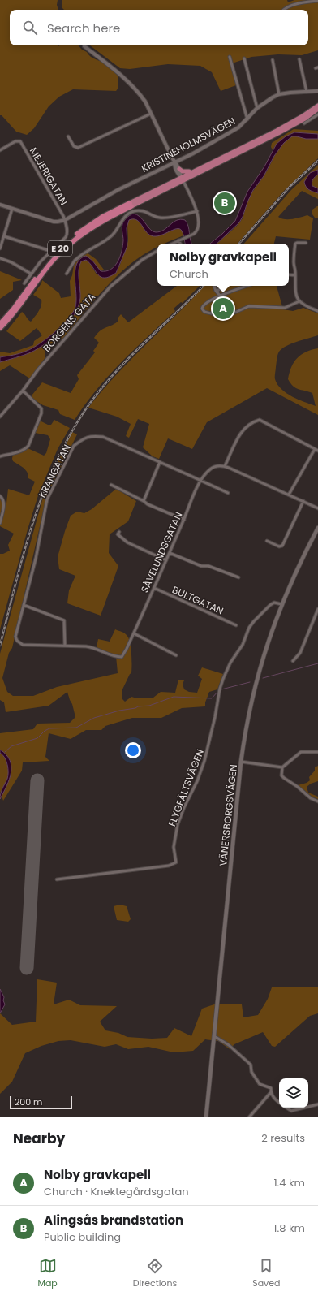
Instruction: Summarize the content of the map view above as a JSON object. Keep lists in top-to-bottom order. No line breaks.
{"streets":{"highway":["E 20"],"main road":["VÄNERSBORGSVÄGEN"],"street":["KRISTINEHOLMSVÄGEN","MEJERIGATAN","BORGENS GATA","KRANGATAN","SÄVELUNDSGATAN","BULTGATAN","FLYGFÄLTSVÄGEN"]},"crossings":[["KRISTINEHOLMSVÄGEN","MEJERIGATAN"],["KRANGATAN","SÄVELUNDSGATAN"],["SÄVELUNDSGATAN","BULTGATAN"],["FLYGFÄLTSVÄGEN","VÄNERSBORGSVÄGEN"]],"scale_bar":"200 m","page":{"search":"Search here","pins":["B","A"],"popup":["Nolby gravkapell","Church"],"scale":"200 m","heading":["Nearby","2 results"],"list":[{"mark":"A","name":"Nolby gravkapell","note":"Church · Knektegårdsgatan","value":"1.4 km"},{"mark":"B","name":"Alingsås brandstation","note":"Public building","value":"1.8 km"}],"nav":["Map","Directions","Saved"]}}
